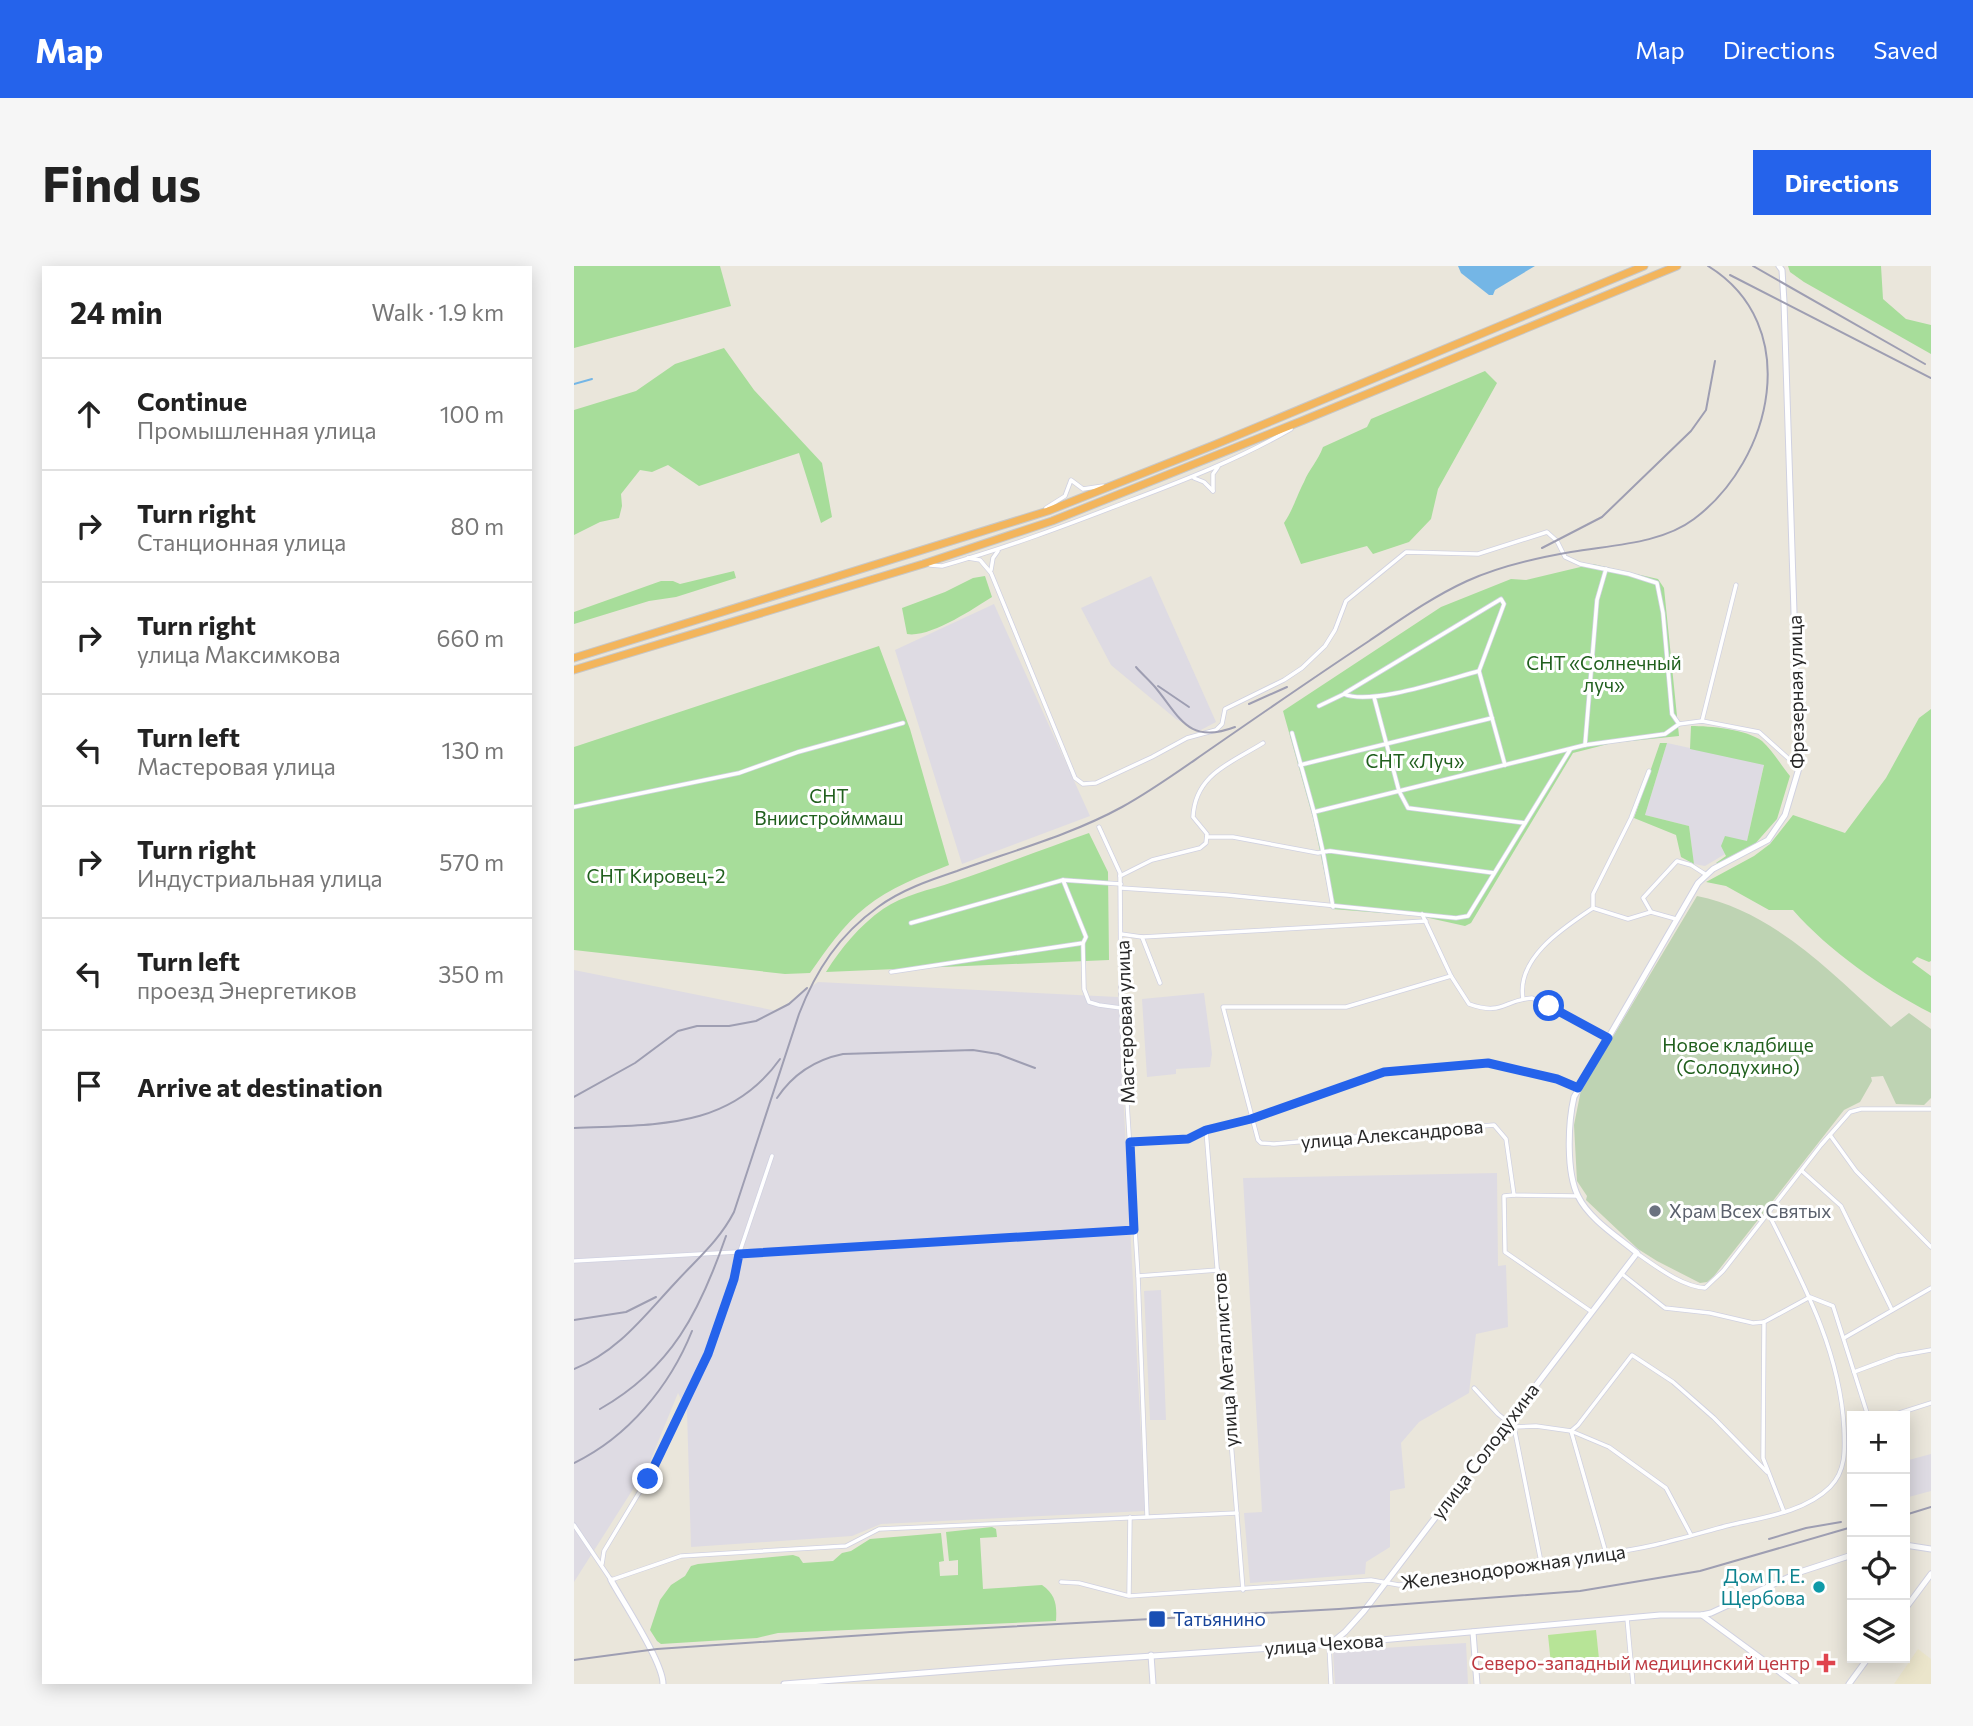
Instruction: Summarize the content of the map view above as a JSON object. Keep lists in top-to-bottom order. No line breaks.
{"streets":{"street":["Фрезерная улица","Мастеровая улица","улица Александрова","улица Металлистов","улица Солодухина","Железнодорожная улица","улица Чехова"]},"crossings":[["улица Металлистов","Железнодорожная улица"],["улица Солодухина","Железнодорожная улица"],["улица Солодухина","улица Чехова"]],"parks":["СНТ «Солнечный луч»","СНТ «Луч»","СНТ Вниистройммаш","СНТ Кировец-2","Новое кладбище (Солодухино)"],"places":{"other":["Храм Всех Святых","Дом П. Е. Щербова"],"transit":["Татьянино"],"health":["Северо-западный медицинский центр"]},"page":{"header":"Map","nav":["Map","Directions","Saved"],"buttons":"Directions","title":"Find us","heading":["24 min","Walk · 1.9 km"],"list":[["Continue","Промышленная улица","100 m"],["Turn right","Станционная улица","80 m"],["Turn right","улица Максимкова","660 m"],["Turn left","Мастеровая улица","130 m"],["Turn right","Индустриальная улица","570 m"],["Turn left","проезд Энергетиков","350 m"],"Arrive at destination"],"map_buttons":["+","−"]}}
